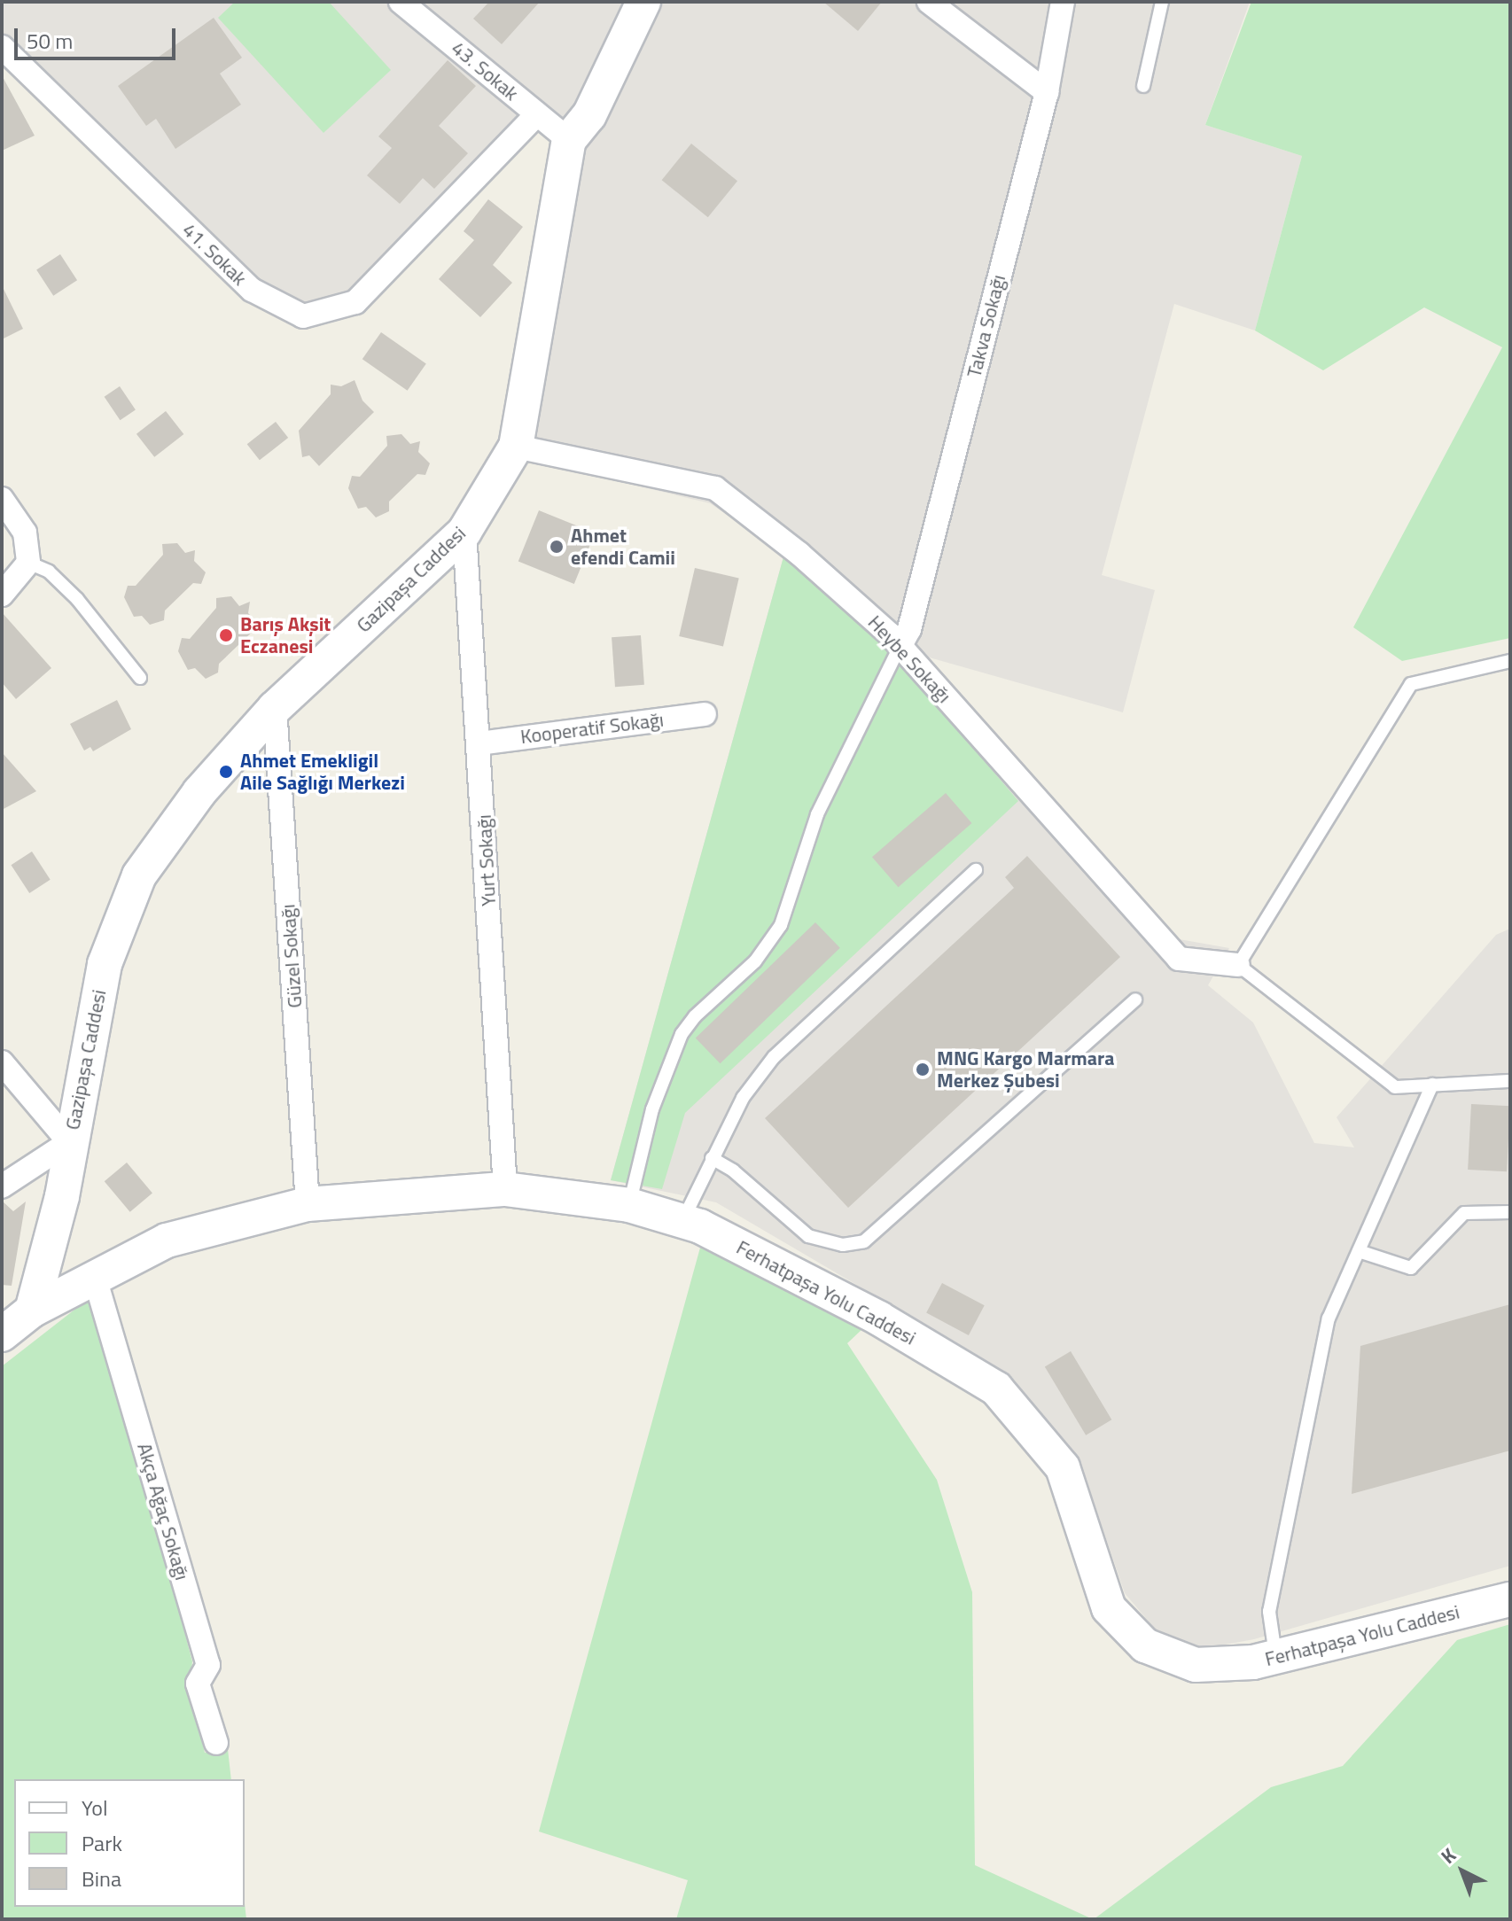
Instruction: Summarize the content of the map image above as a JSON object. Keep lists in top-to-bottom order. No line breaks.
{"streets":{"main road":["Gazipaşa Caddesi","Ferhatpaşa Yolu Caddesi"],"street":["43. Sokak","41. Sokak","Takva Sokağı","Heybe Sokağı","Kooperatif Sokağı","Yurt Sokağı","Güzel Sokağı","Akça Ağaç Sokağı"]},"crossings":[["43. Sokak","41. Sokak"],["43. Sokak","Gazipaşa Caddesi"],["Takva Sokağı","Heybe Sokağı"],["Gazipaşa Caddesi","Heybe Sokağı"],["Gazipaşa Caddesi","Yurt Sokağı"],["Gazipaşa Caddesi","Güzel Sokağı"],["Gazipaşa Caddesi","Ferhatpaşa Yolu Caddesi"],["Kooperatif Sokağı","Yurt Sokağı"],["Yurt Sokağı","Ferhatpaşa Yolu Caddesi"],["Güzel Sokağı","Ferhatpaşa Yolu Caddesi"],["Ferhatpaşa Yolu Caddesi","Akça Ağaç Sokağı"]],"places":["Ahmet efendi Camii","Barış Akşit Eczanesi","Ahmet Emekligil Aile Sağlığı Merkezi","MNG Kargo Marmara Merkez Şubesi"],"legend":["Yol","Park","Bina"],"scale_bar":"50 m","north":"top left"}
